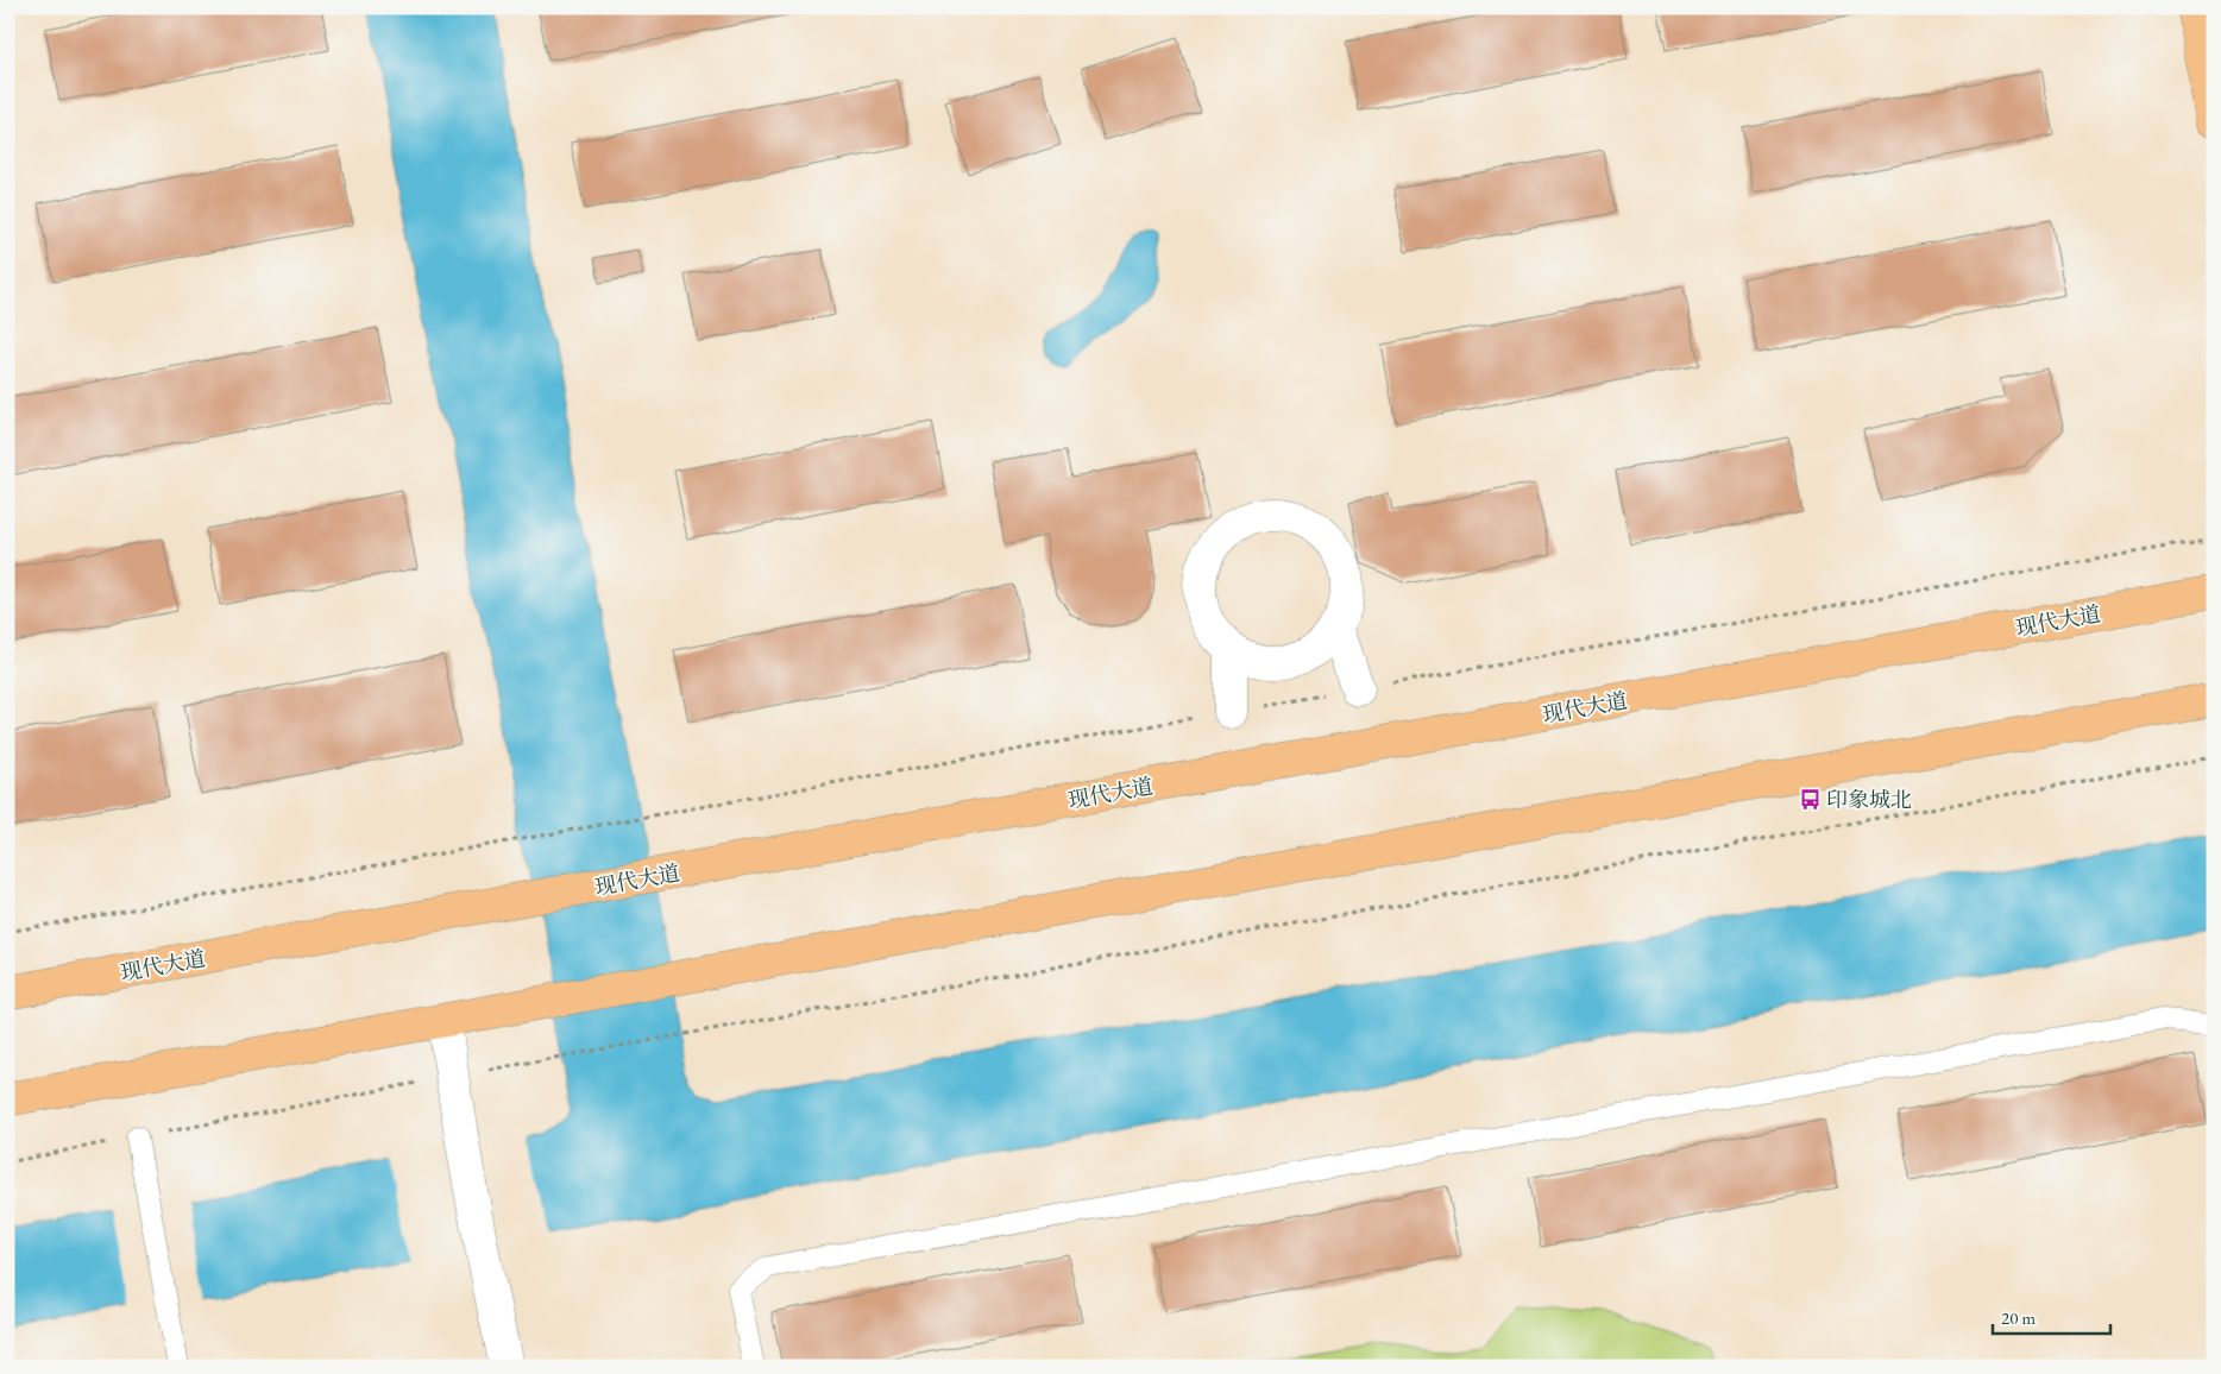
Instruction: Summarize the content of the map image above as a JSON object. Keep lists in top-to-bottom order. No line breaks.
{"streets":{"main road":["现代大道"]},"places":{"bus stop":["印象城北"]},"scale_bar":"20 m"}
